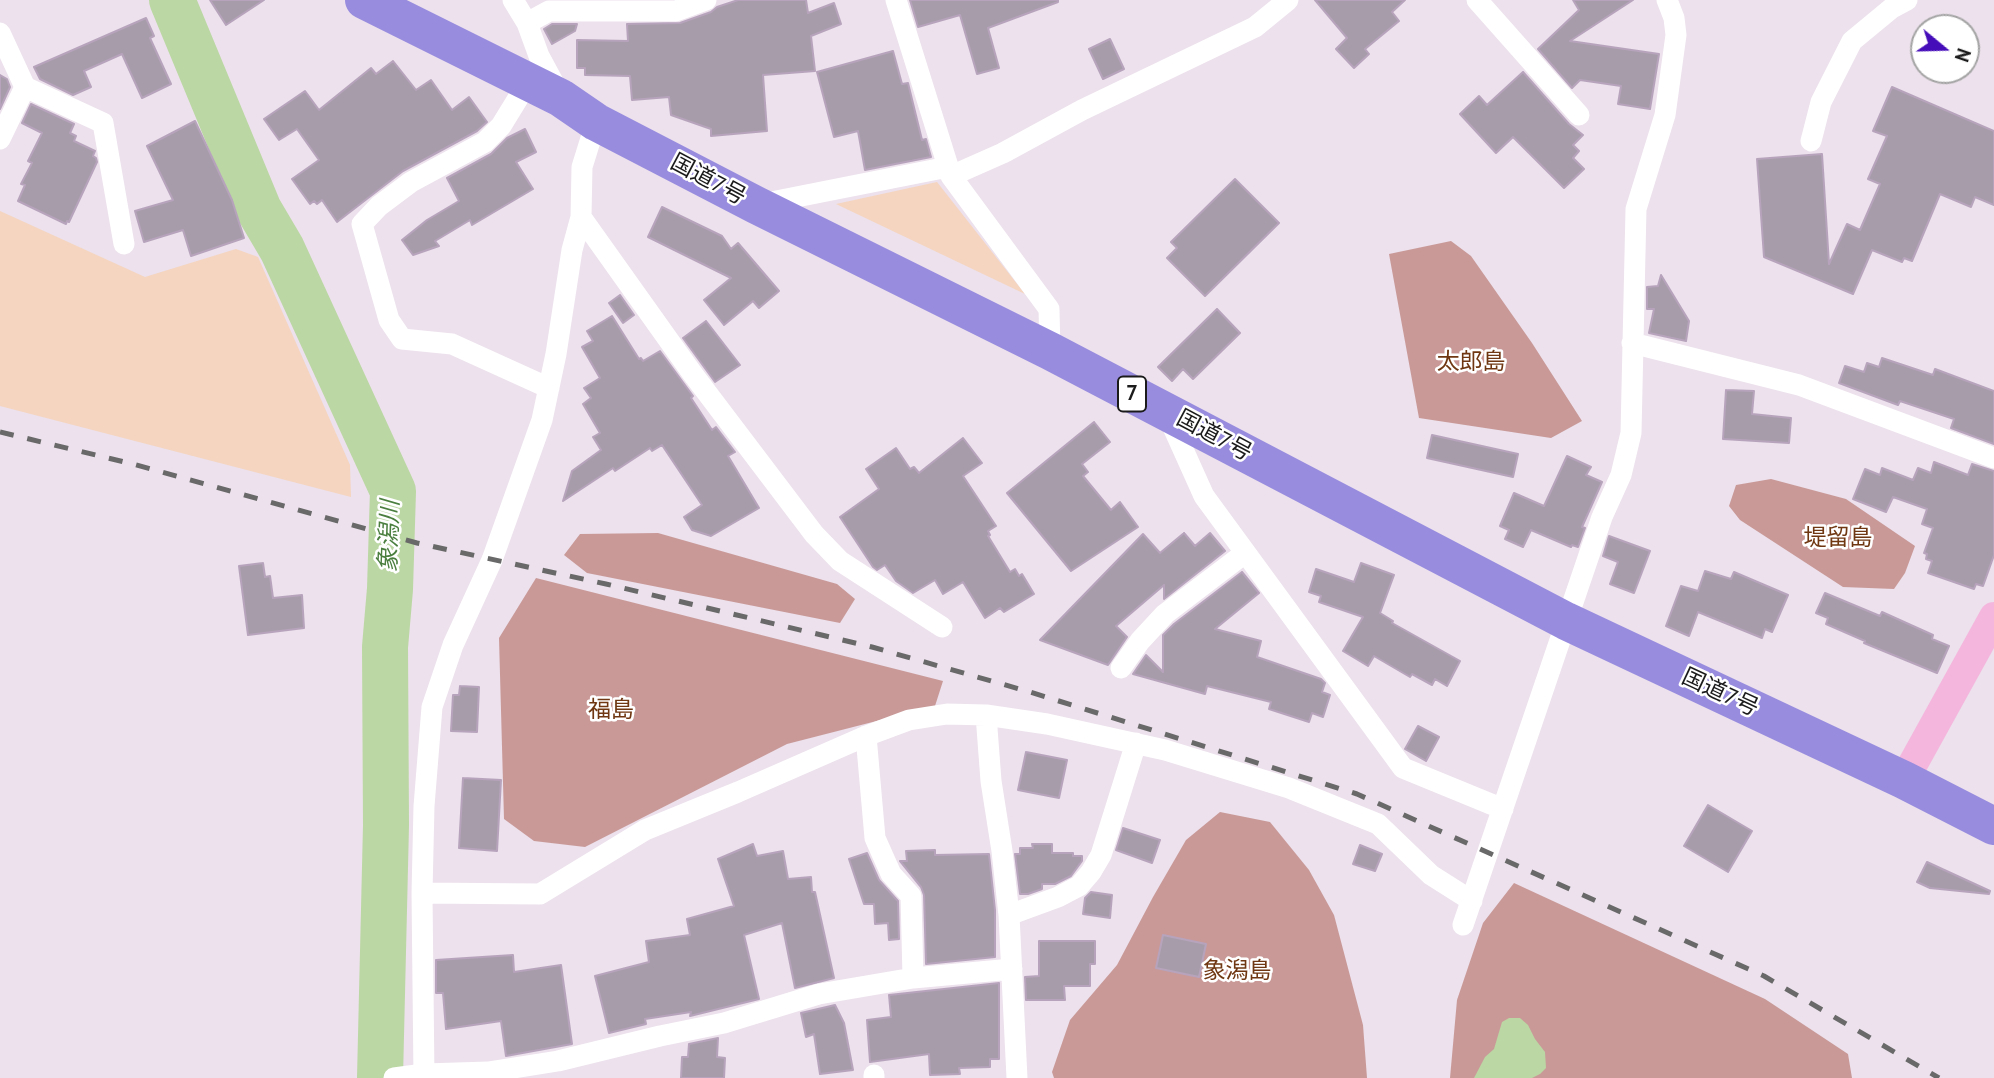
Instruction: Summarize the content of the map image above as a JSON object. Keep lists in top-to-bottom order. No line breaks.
{"streets":{"highway":["国道7号","7"]},"water":["象潟川"],"parks":["太郎島","堤留島","福島","象潟島"],"north":"right"}
